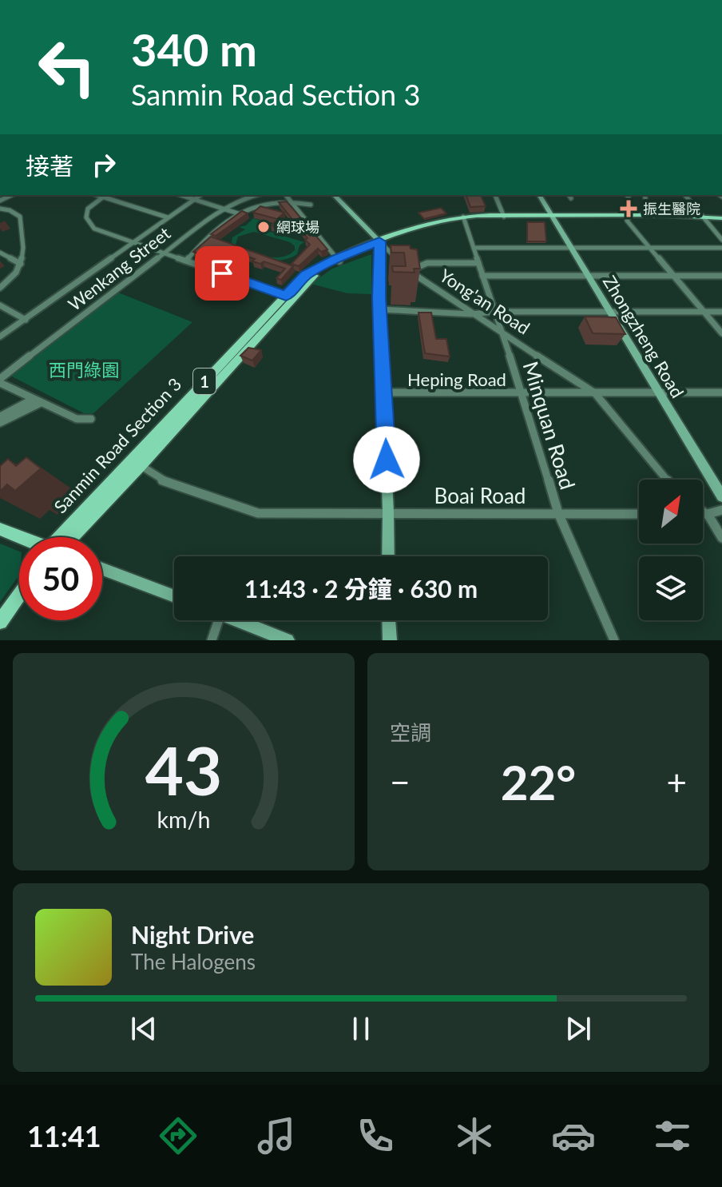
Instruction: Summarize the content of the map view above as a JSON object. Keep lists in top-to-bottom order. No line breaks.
{"streets":{"main road":["1","Sanmin Road Section 3"],"street":["Wenkang Street","Yong'an Road","Zhongzheng Road","Heping Road","Minquan Road","Boai Road"]},"crossings":[["Yong'an Road","Heping Road"],["Yong'an Road","Minquan Road"],["Zhongzheng Road","Heping Road"],["Zhongzheng Road","1"],["Zhongzheng Road","Sanmin Road Section 3"],["Heping Road","Minquan Road"],["1","Sanmin Road Section 3"],["Minquan Road","Sanmin Road Section 3"],["Minquan Road","Boai Road"],["Sanmin Road Section 3","Boai Road"]],"parks":["西門綠園"],"places":{"health":["振生醫院"],"other":["網球場"]},"north":"top right","page":{"turn":["340 m","Sanmin Road Section 3"],"then":"接著","limit":"50","trip":"11:43 · 2 分鐘 · 630 m","tile":"空調","heat":["−","22°","+"],"song":["Night Drive","The Halogens"],"tabs":"11:41","gauge":["43","km/h"]}}
